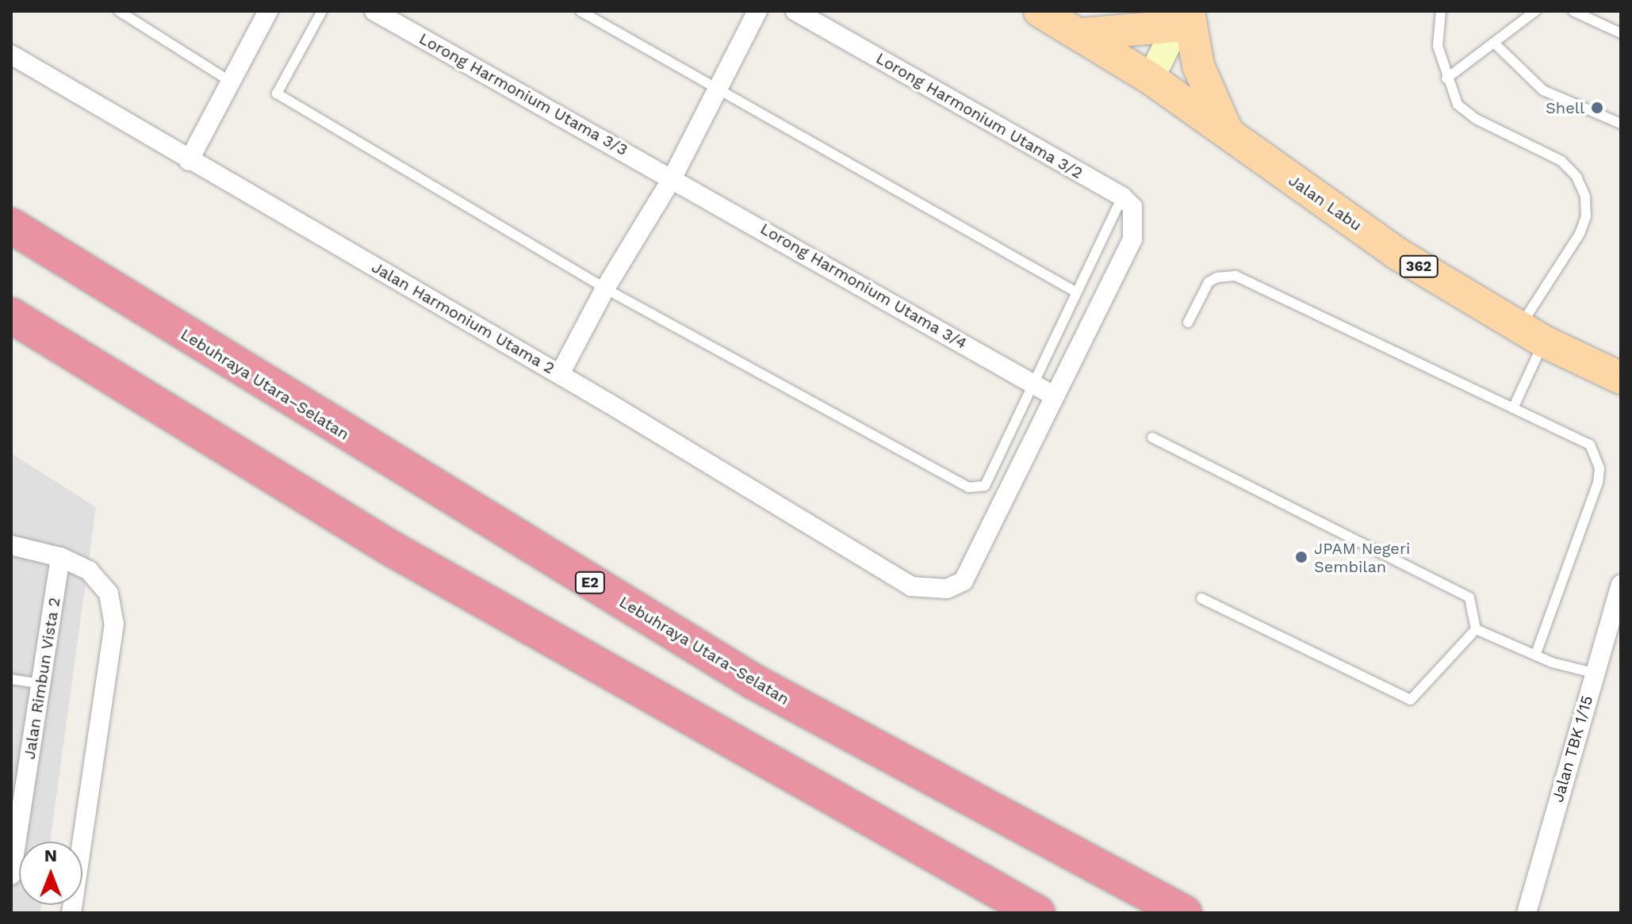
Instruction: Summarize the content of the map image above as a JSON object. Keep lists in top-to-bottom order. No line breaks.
{"streets":{"highway":["Lebuhraya Utara–Selatan","E2"],"main road":["Jalan Labu","362"],"street":["Lorong Harmonium Utama 3/3","Lorong Harmonium Utama 3/2","Lorong Harmonium Utama 3/4","Jalan Harmonium Utama 2","Jalan Rimbun Vista 2","Jalan TBK 1/15"]},"crossings":[["Lorong Harmonium Utama 3/3","Lorong Harmonium Utama 3/4"],["Lorong Harmonium Utama 3/4","Jalan Harmonium Utama 2"]],"places":["Shell","JPAM Negeri Sembilan"],"north":"top"}
